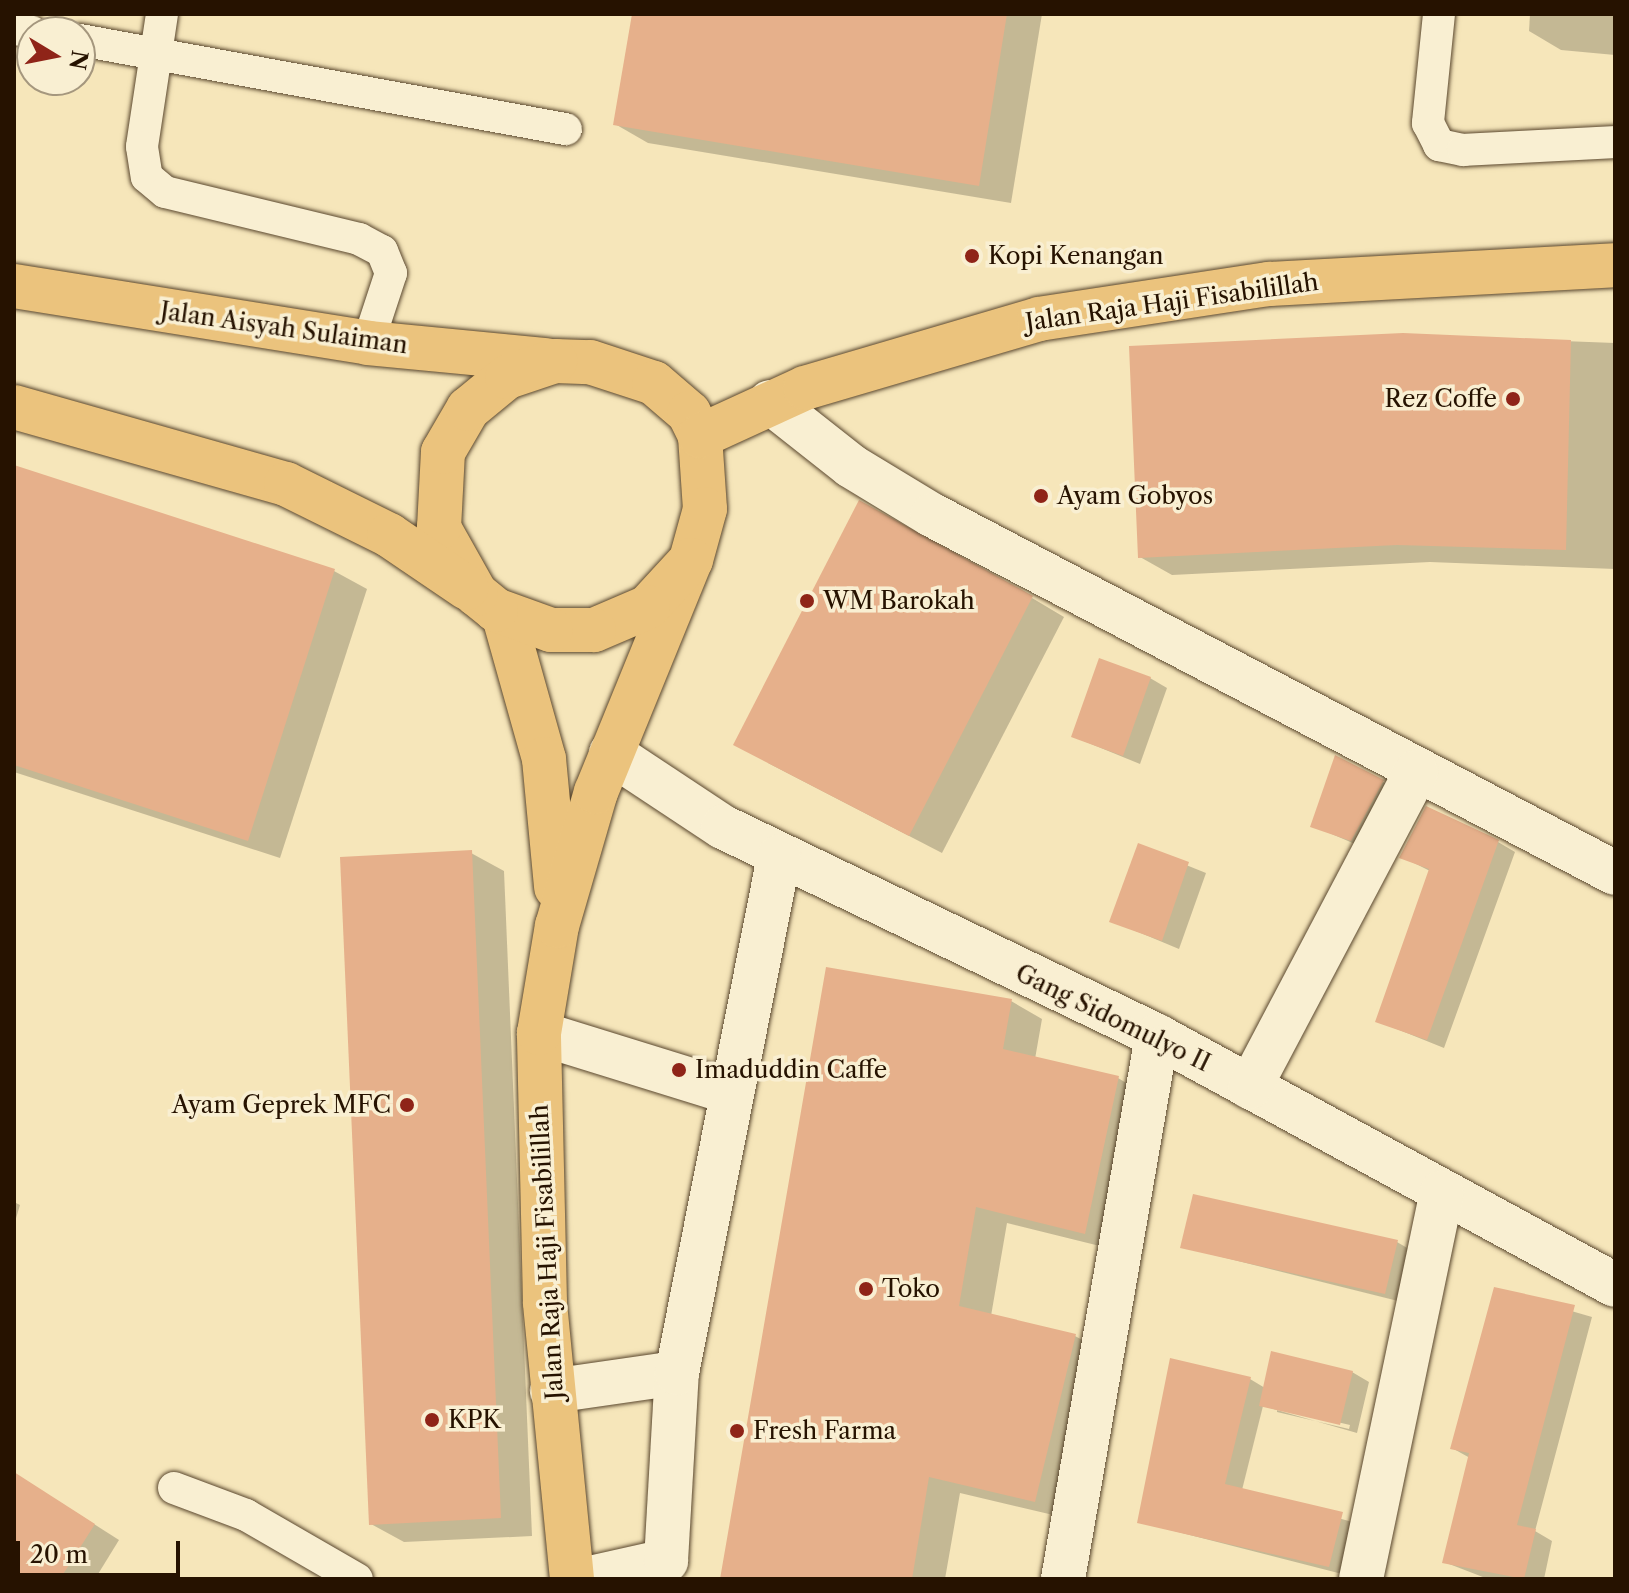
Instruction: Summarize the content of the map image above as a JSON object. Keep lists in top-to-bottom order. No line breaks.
{"streets":{"main road":["Jalan Raja Haji Fisabilillah","Jalan Aisyah Sulaiman"],"street":["Gang Sidomulyo II"]},"crossings":[["Jalan Raja Haji Fisabilillah","Jalan Aisyah Sulaiman"],["Jalan Raja Haji Fisabilillah","Gang Sidomulyo II"]],"places":["Kopi Kenangan","Rez Coffe","Ayam Gobyos","WM Barokah","Imaduddin Caffe","Ayam Geprek MFC","Toko","KPK","Fresh Farma"],"scale_bar":"20 m","north":"right"}
